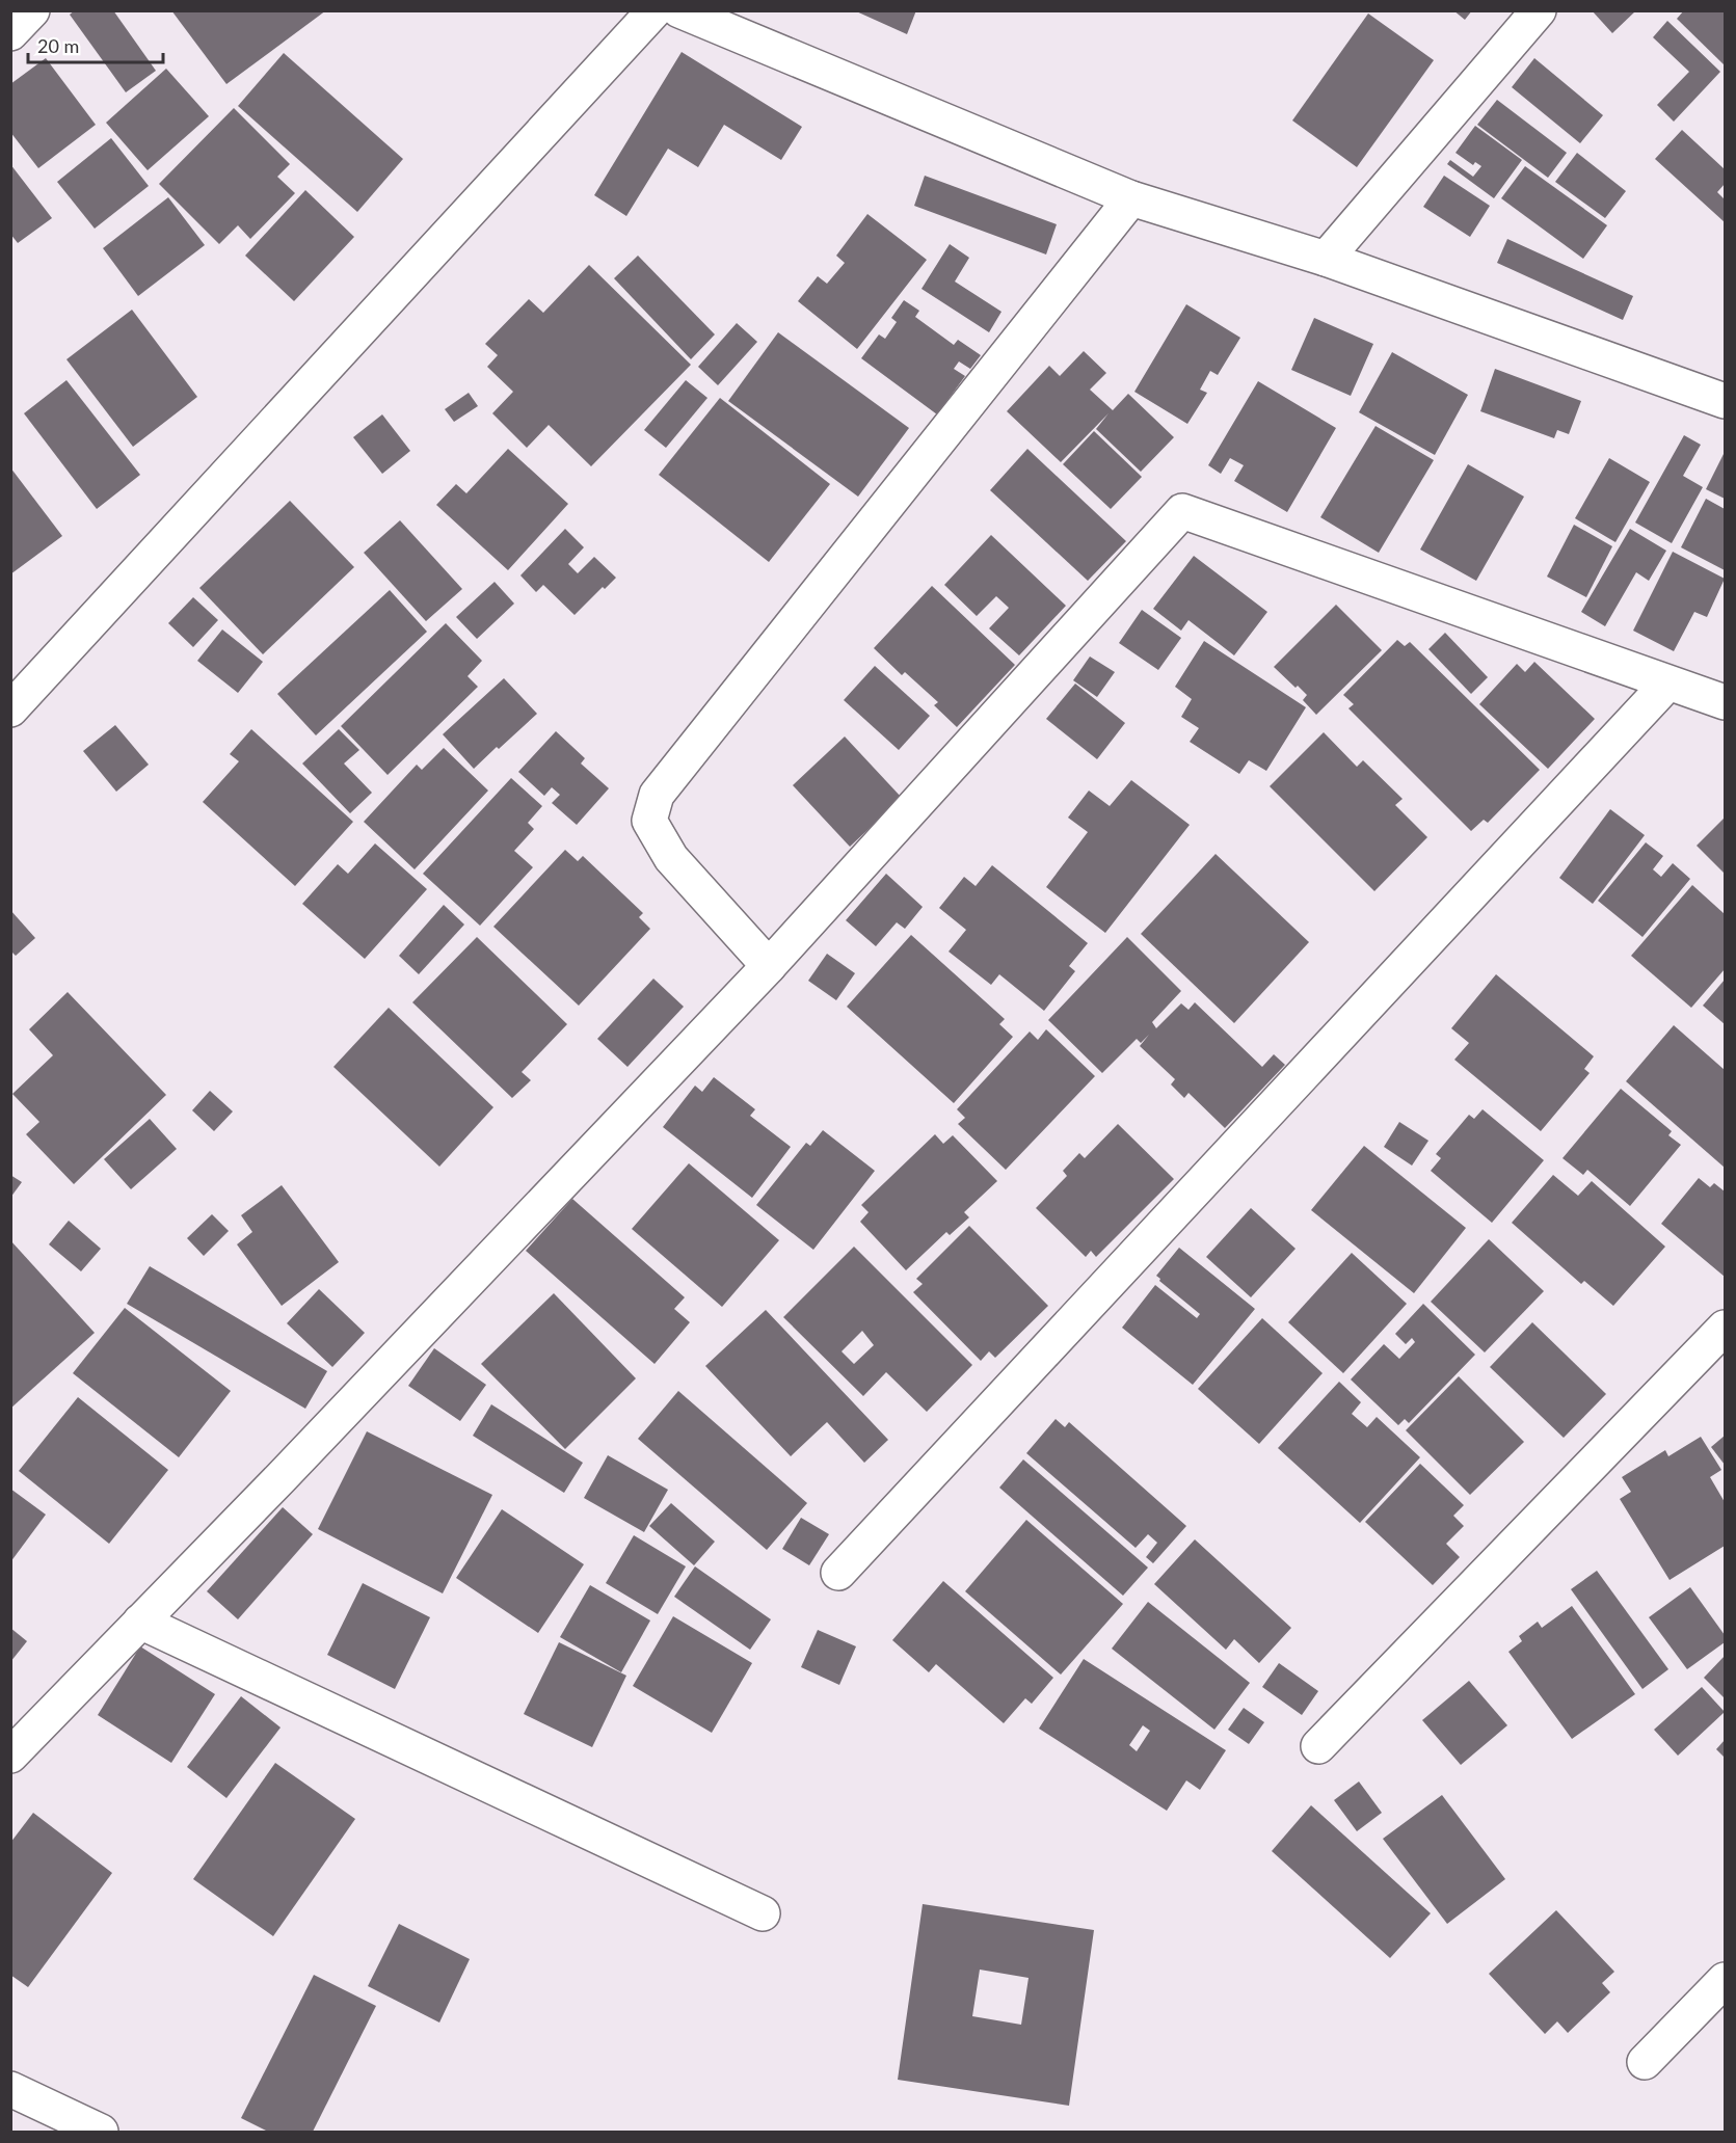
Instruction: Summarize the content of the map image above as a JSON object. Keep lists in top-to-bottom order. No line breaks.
{"scale_bar":"20 m"}
